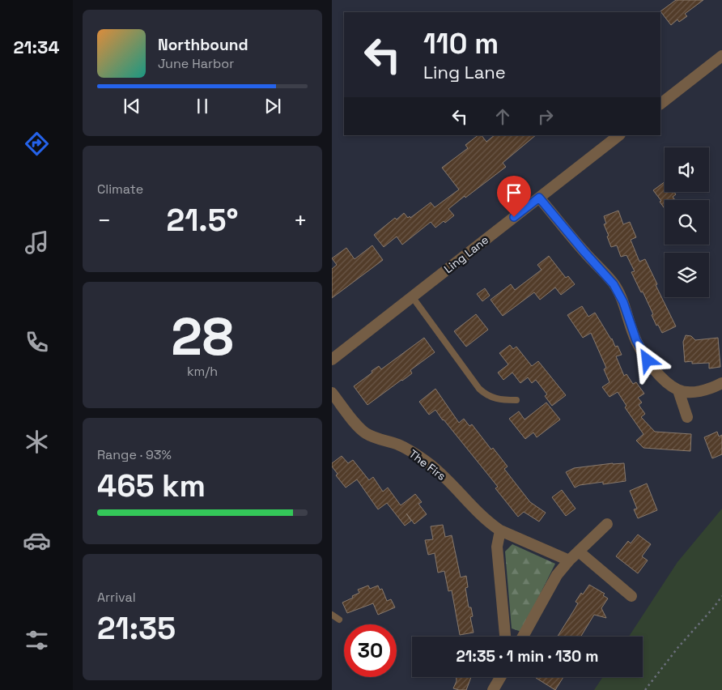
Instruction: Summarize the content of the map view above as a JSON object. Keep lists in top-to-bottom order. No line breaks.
{"streets":{"street":["Ling Lane","The Firs"]},"page":{"tabs":"21:34","turn":["110 m","Ling Lane"],"song":["Northbound","June Harbor"],"tile":["Climate",["28","km/h"],["Range · 93%","465 km"],["Arrival","21:35"]],"heat":["−","21.5°","+"],"limit":"30","trip":"21:35 · 1 min · 130 m"}}
